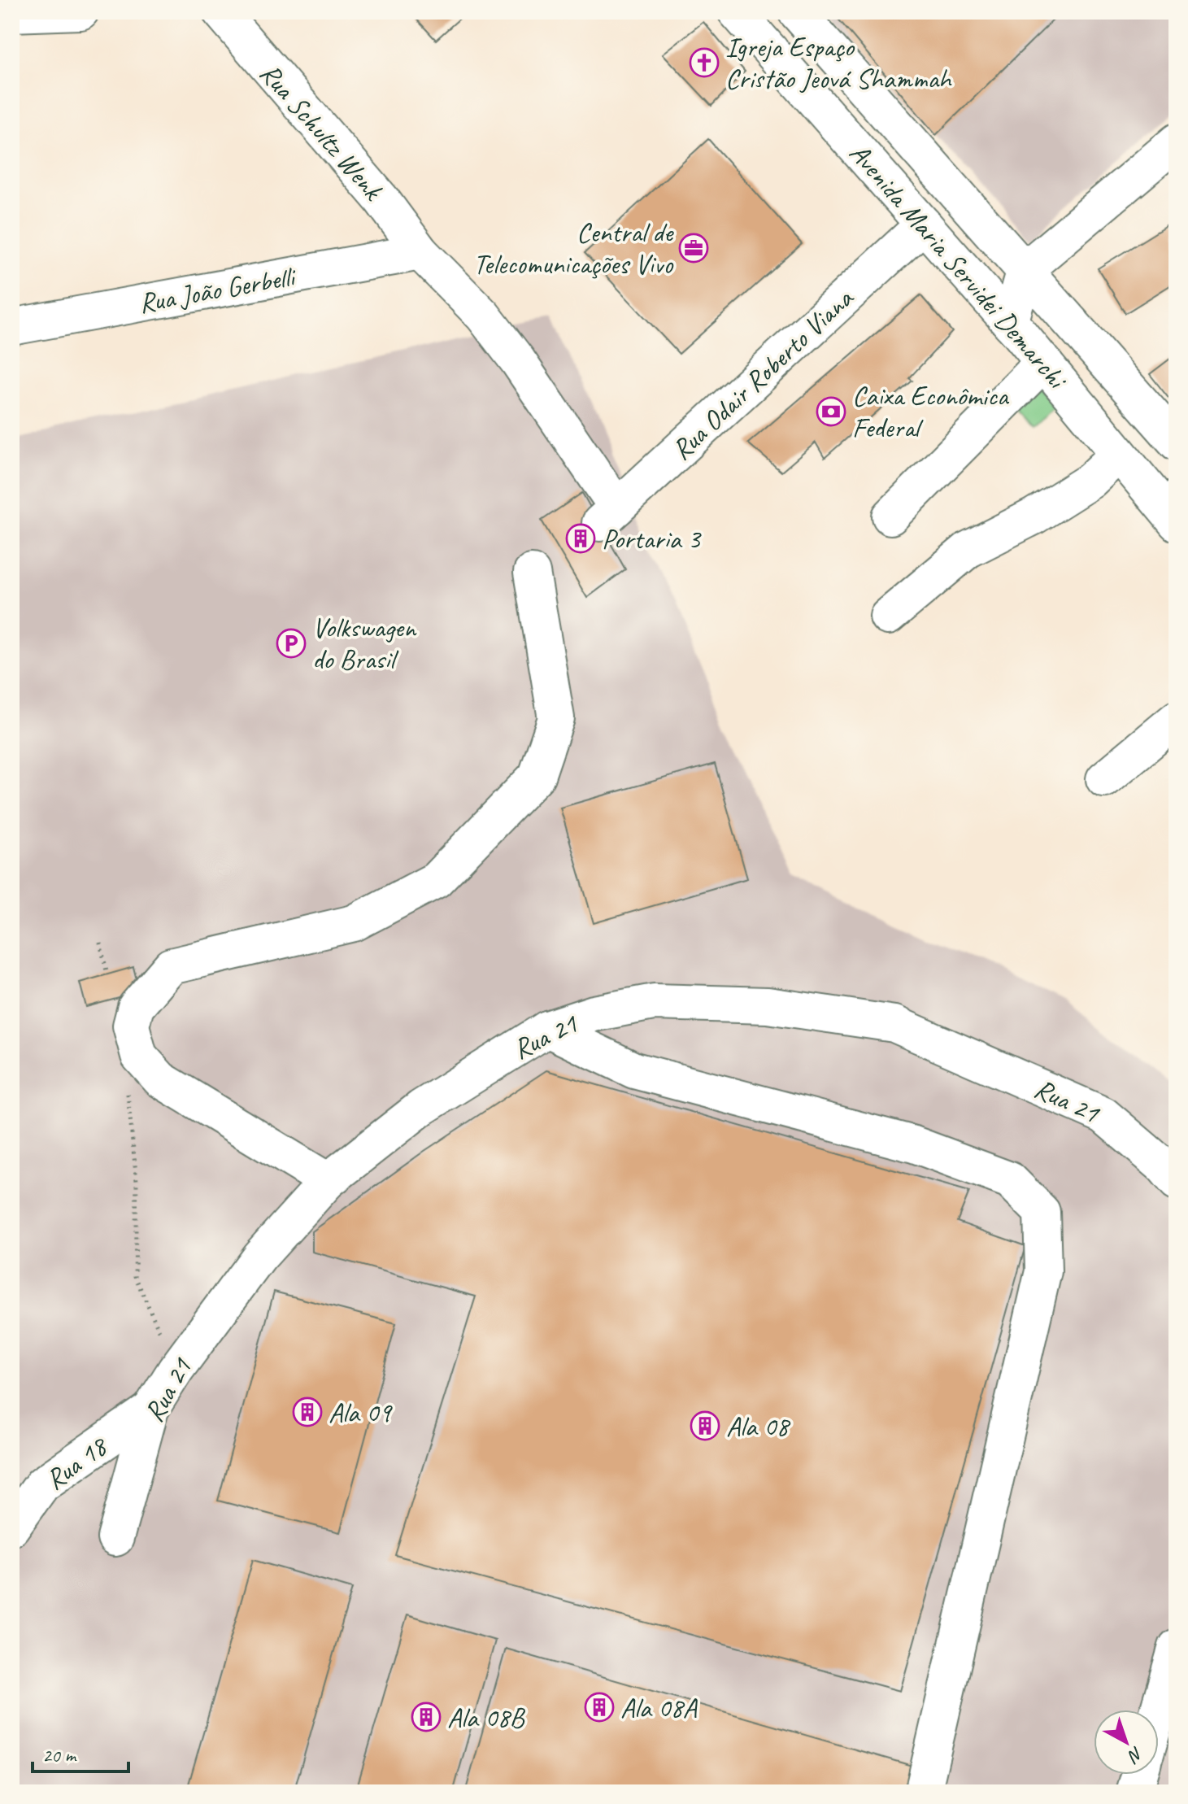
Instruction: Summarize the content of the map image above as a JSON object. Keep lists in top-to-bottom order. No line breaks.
{"streets":{"street":["Rua Schultz Wenk","Avenida Maria Servidei Demarchi","Rua João Gerbelli","Rua Odair Roberto Viana","Rua 21","Rua 18"]},"crossings":[["Rua Schultz Wenk","Rua João Gerbelli"],["Rua Schultz Wenk","Rua Odair Roberto Viana"],["Avenida Maria Servidei Demarchi","Rua Odair Roberto Viana"],["Rua 21","Rua 18"]],"places":{"church":["Igreja Espaço Cristão Jeová Shammah"],"office":["Central de Telecomunicações Vivo"],"bank":["Caixa Econômica Federal"],"building":["Portaria 3","Ala 09","Ala 08","Ala 08A","Ala 08B"],"parking":["Volkswagen do Brasil"]},"scale_bar":"20 m","north":"bottom right"}
